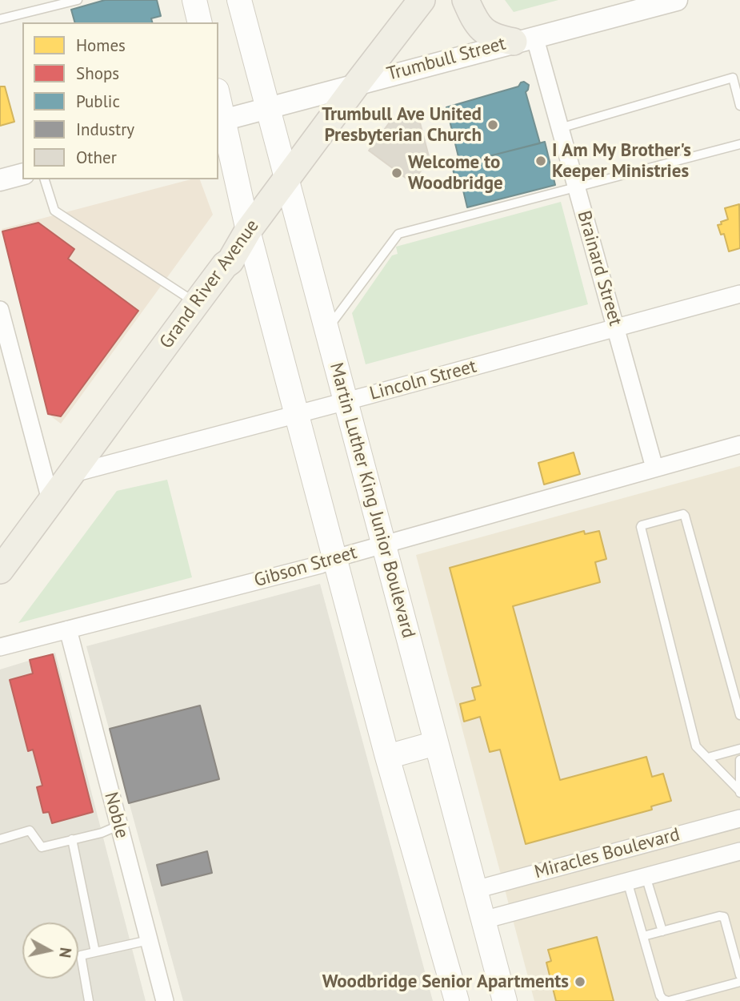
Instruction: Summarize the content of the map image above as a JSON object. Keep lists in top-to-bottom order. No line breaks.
{"streets":{"main road":["Grand River Avenue","Martin Luther King Junior Boulevard"],"street":["Trumbull Street","Brainard Street","Lincoln Street","Gibson Street","Noble","Miracles Boulevard"]},"crossings":[["Trumbull Street","Brainard Street"],["Trumbull Street","Grand River Avenue"],["Trumbull Street","Martin Luther King Junior Boulevard"],["Brainard Street","Lincoln Street"],["Brainard Street","Gibson Street"],["Grand River Avenue","Lincoln Street"],["Grand River Avenue","Martin Luther King Junior Boulevard"],["Lincoln Street","Martin Luther King Junior Boulevard"],["Martin Luther King Junior Boulevard","Gibson Street"],["Martin Luther King Junior Boulevard","Miracles Boulevard"],["Gibson Street","Noble"]],"places":["Trumbull Ave United Presbyterian Church","I Am My Brother's Keeper Ministries","Welcome to Woodbridge","Woodbridge Senior Apartments"],"legend":["Homes","Shops","Public","Industry","Other"],"north":"right"}
